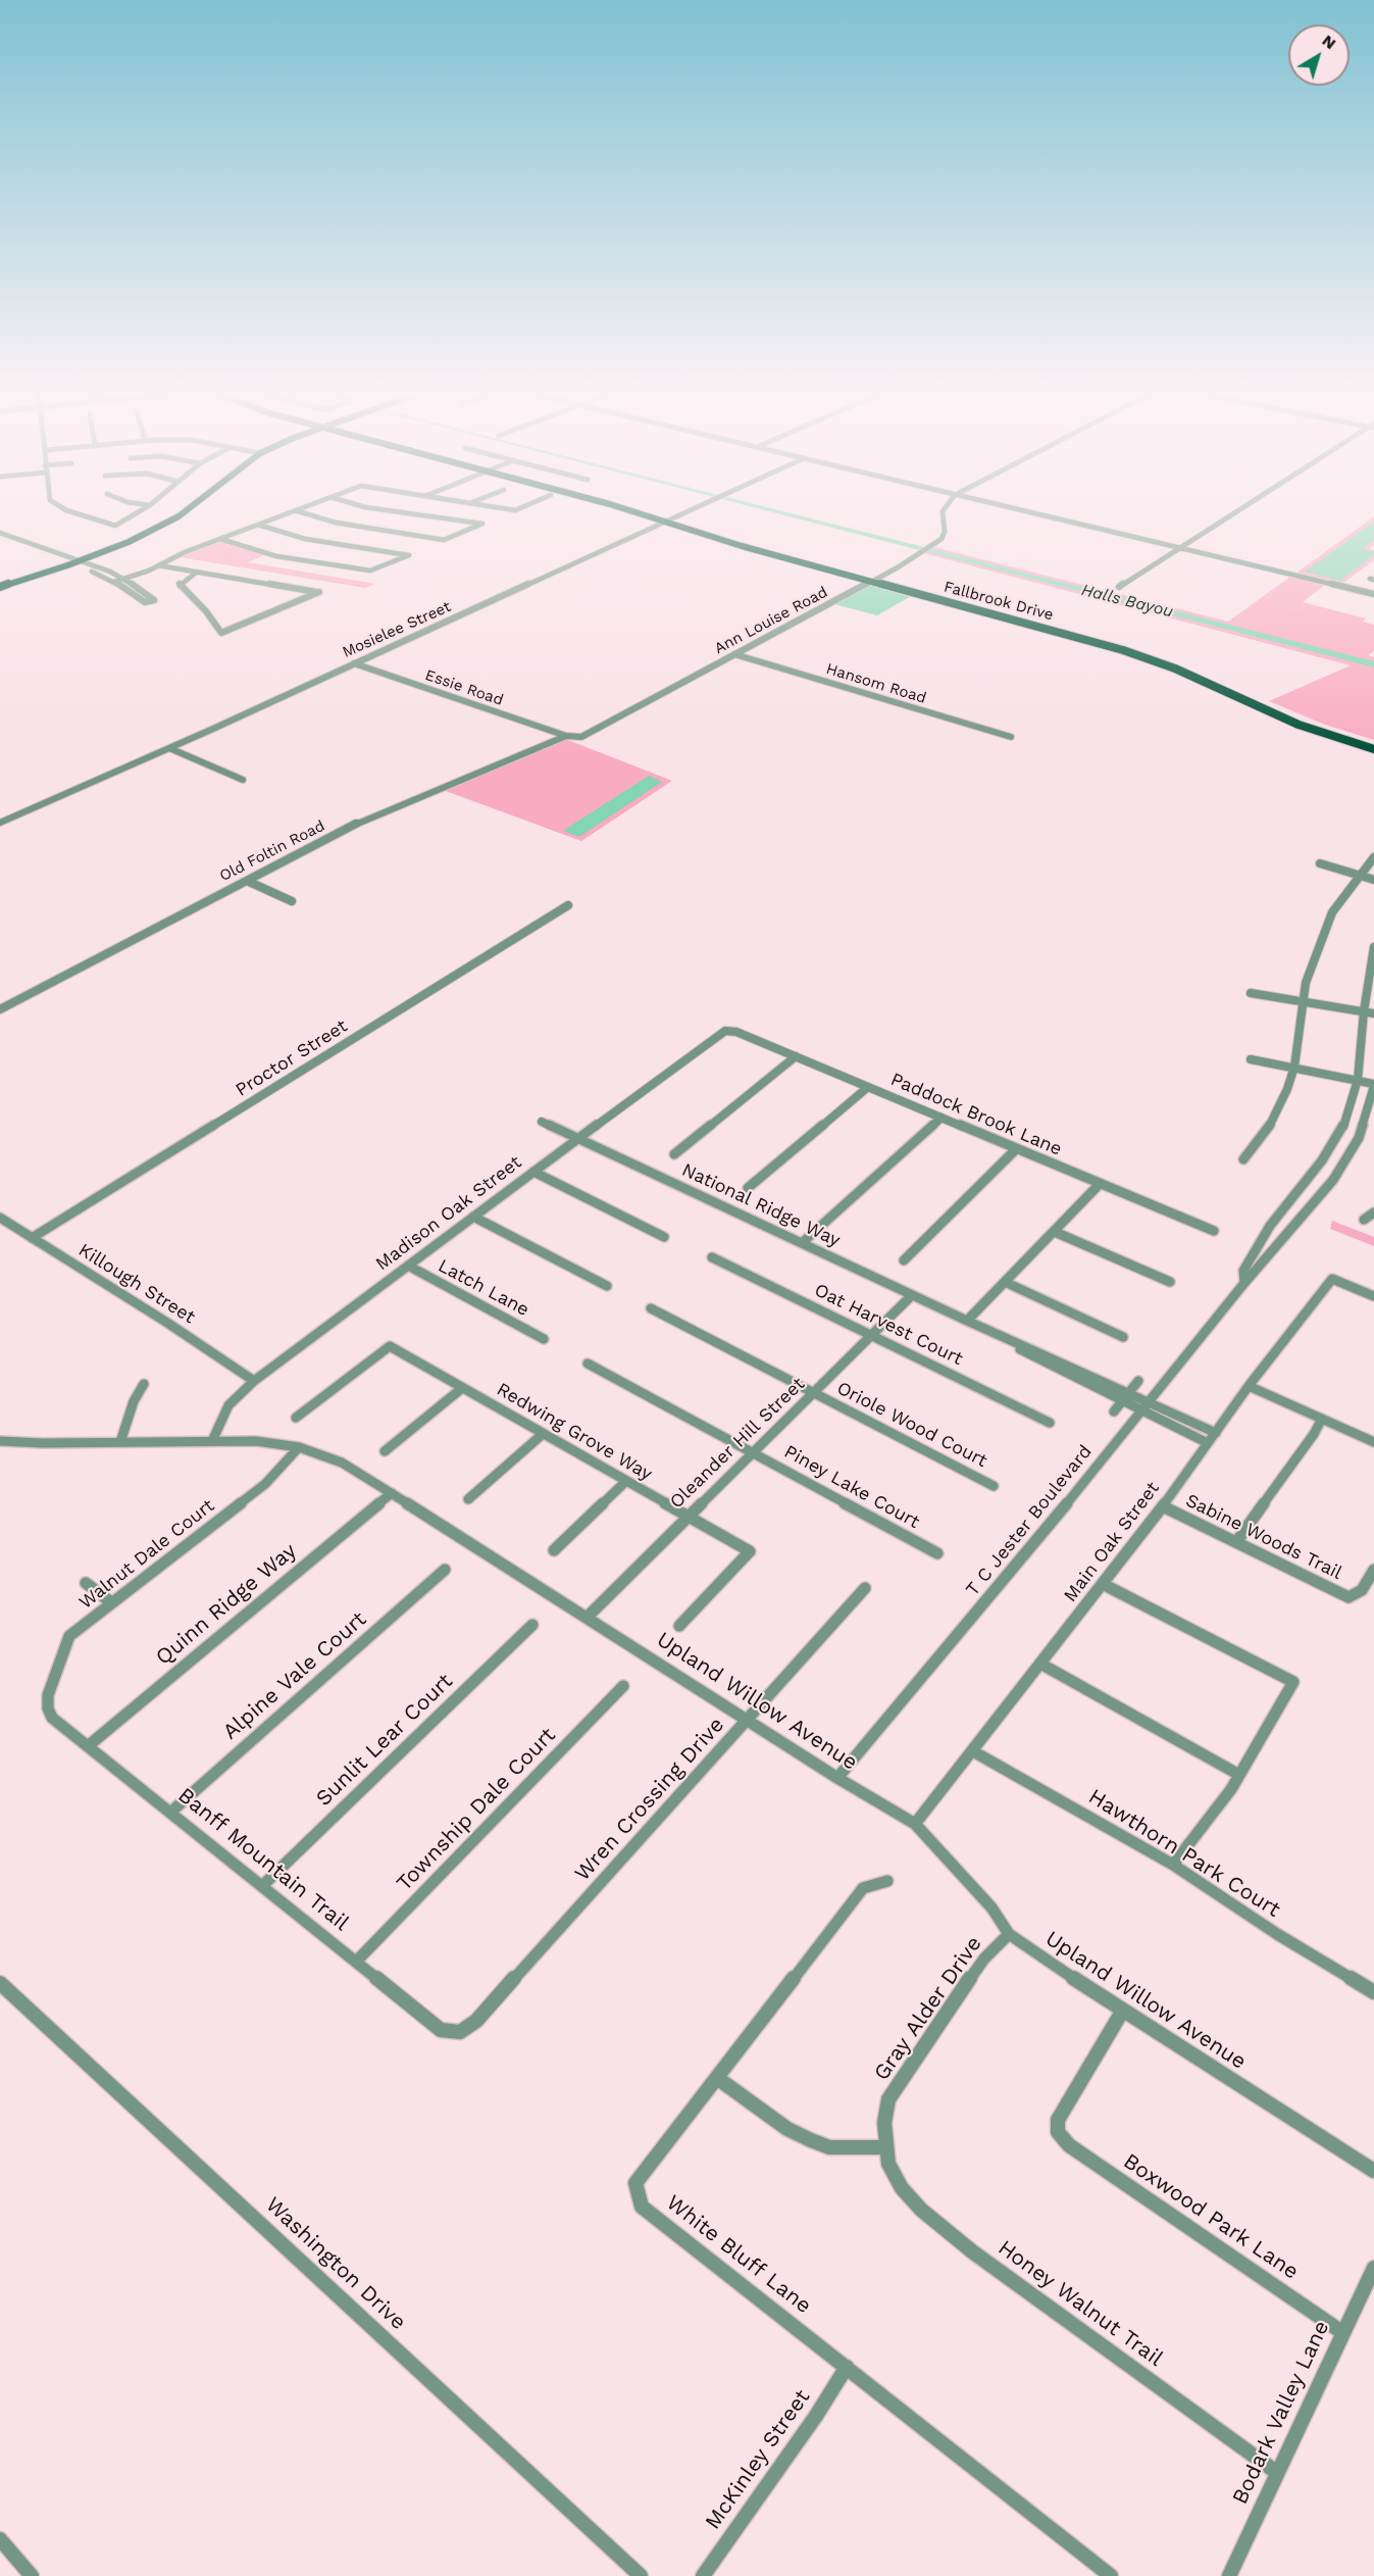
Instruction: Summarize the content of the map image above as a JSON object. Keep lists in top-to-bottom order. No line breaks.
{"streets":{"main road":["Fallbrook Drive"],"street":["Ann Louise Road","Mosielee Street","Hansom Road","Essie Road","Old Foltin Road","Proctor Street","Paddock Brook Lane","National Ridge Way","Madison Oak Street","Killough Street","Latch Lane","Oat Harvest Court","Oriole Wood Court","Redwing Grove Way","Oleander Hill Street","Piney Lake Court","T C Jester Boulevard","Sabine Woods Trail","Main Oak Street","Walnut Dale Court","Quinn Ridge Way","Alpine Vale Court","Upland Willow Avenue","Sunlit Lear Court","Wren Crossing Drive","Township Dale Court","Hawthorn Park Court","Banff Mountain Trail","Gray Alder Drive","Boxwood Park Lane","White Bluff Lane","Washington Drive","Honey Walnut Trail","Bodark Valley Lane","McKinley Street"]},"crossings":[["Fallbrook Drive","Ann Louise Road"],["Fallbrook Drive","Mosielee Street"],["Ann Louise Road","Hansom Road"],["Ann Louise Road","Essie Road"],["Ann Louise Road","Old Foltin Road"],["Mosielee Street","Essie Road"],["Essie Road","Old Foltin Road"],["Proctor Street","Killough Street"],["Paddock Brook Lane","Madison Oak Street"],["National Ridge Way","Madison Oak Street"],["National Ridge Way","Oleander Hill Street"],["National Ridge Way","T C Jester Boulevard"],["National Ridge Way","Main Oak Street"],["Madison Oak Street","Killough Street"],["Madison Oak Street","Latch Lane"],["Madison Oak Street","Upland Willow Avenue"],["Oat Harvest Court","Oleander Hill Street"],["Oriole Wood Court","Oleander Hill Street"],["Redwing Grove Way","Oleander Hill Street"],["Oleander Hill Street","Piney Lake Court"],["Oleander Hill Street","Upland Willow Avenue"],["T C Jester Boulevard","Upland Willow Avenue"],["Sabine Woods Trail","Main Oak Street"],["Main Oak Street","Upland Willow Avenue"],["Main Oak Street","Hawthorn Park Court"],["Walnut Dale Court","Upland Willow Avenue"],["Walnut Dale Court","Banff Mountain Trail"],["Quinn Ridge Way","Upland Willow Avenue"],["Quinn Ridge Way","Banff Mountain Trail"],["Alpine Vale Court","Banff Mountain Trail"],["Upland Willow Avenue","Wren Crossing Drive"],["Upland Willow Avenue","Gray Alder Drive"],["Upland Willow Avenue","Boxwood Park Lane"],["Sunlit Lear Court","Banff Mountain Trail"],["Wren Crossing Drive","Banff Mountain Trail"],["Township Dale Court","Banff Mountain Trail"],["Gray Alder Drive","Honey Walnut Trail"],["Boxwood Park Lane","Bodark Valley Lane"],["White Bluff Lane","McKinley Street"],["Honey Walnut Trail","Bodark Valley Lane"]],"water":["Halls Bayou"],"north":"top right"}
